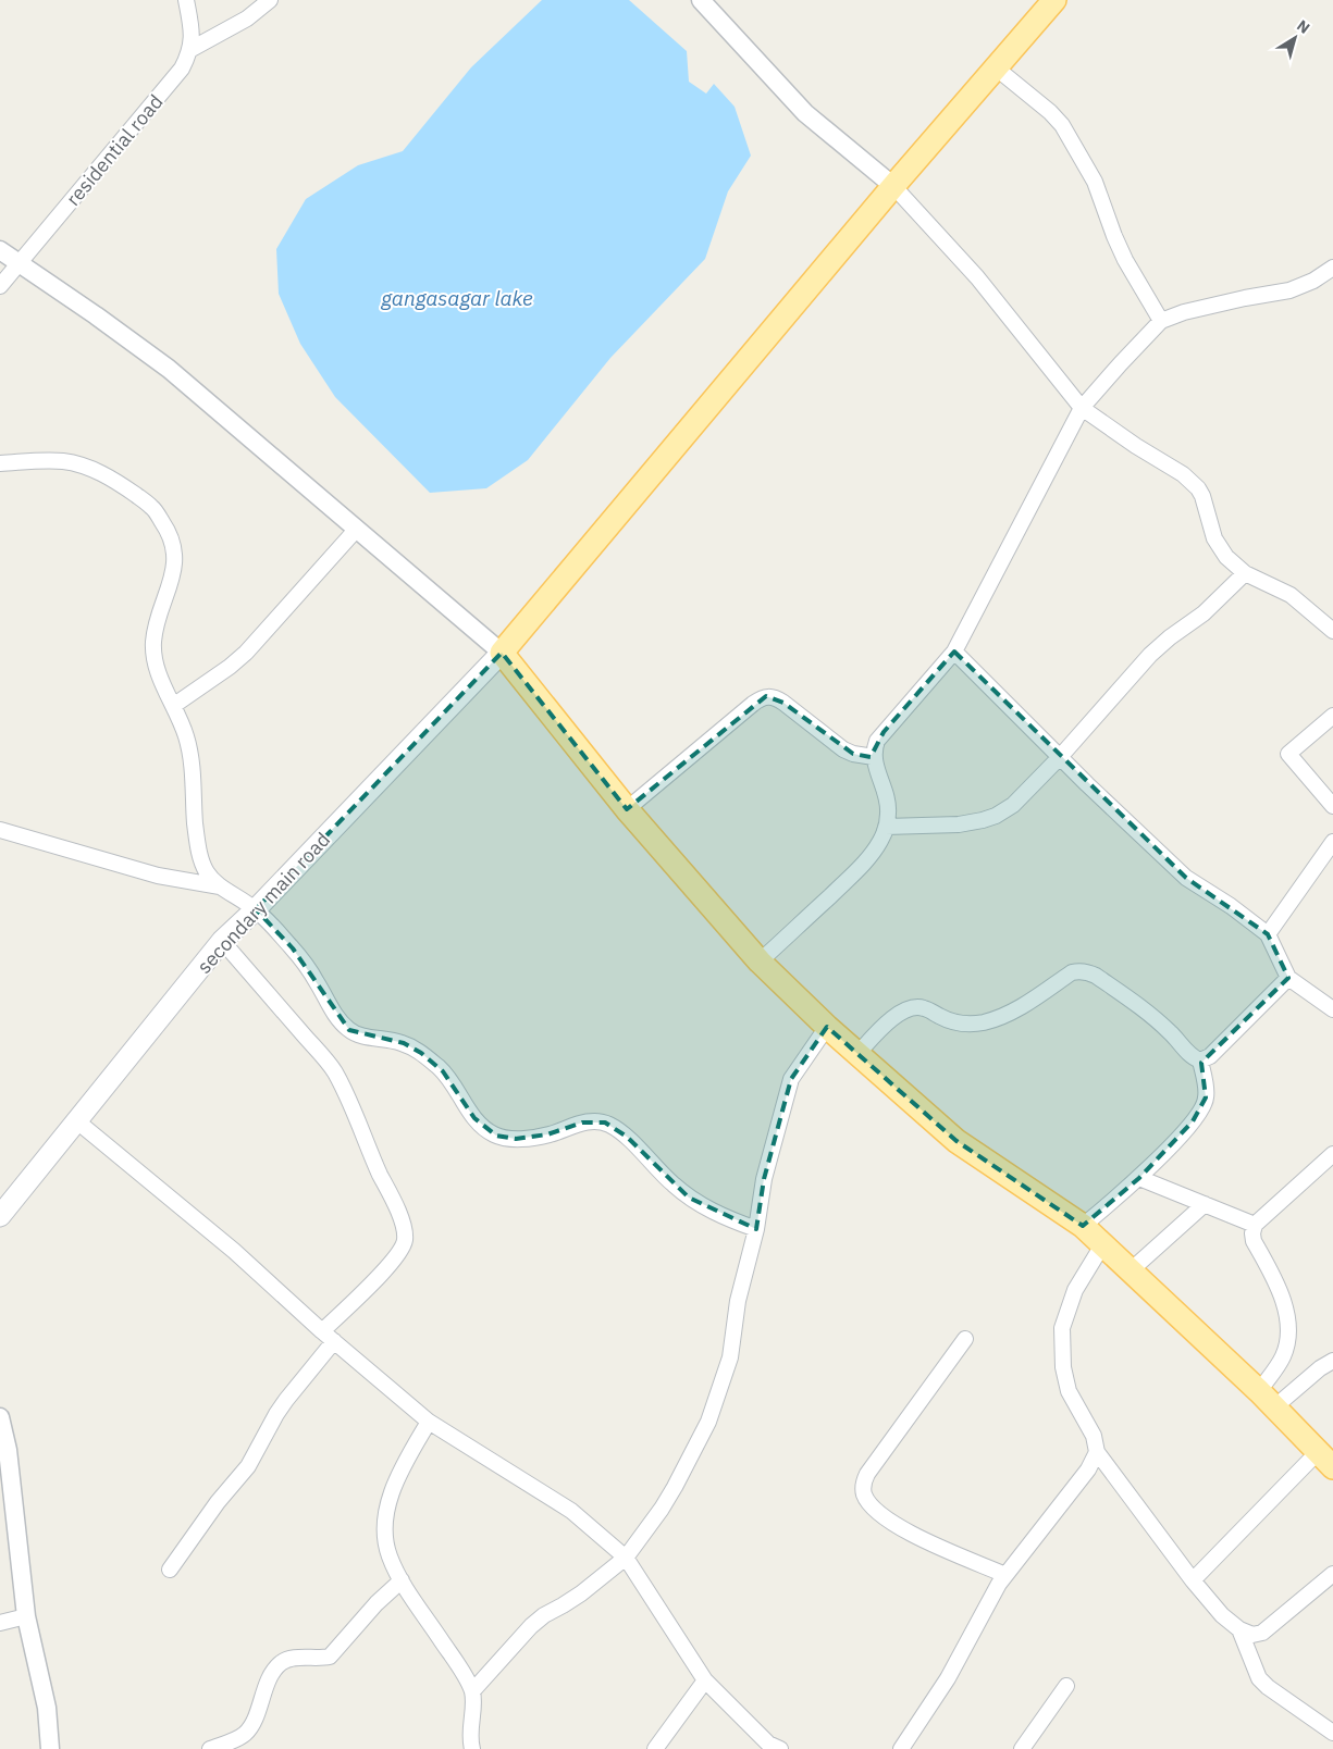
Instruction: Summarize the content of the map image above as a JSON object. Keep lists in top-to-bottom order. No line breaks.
{"streets":{"main road":["secondary main road"],"street":["residential road"]},"water":["gangasagar lake"],"north":"top right"}
